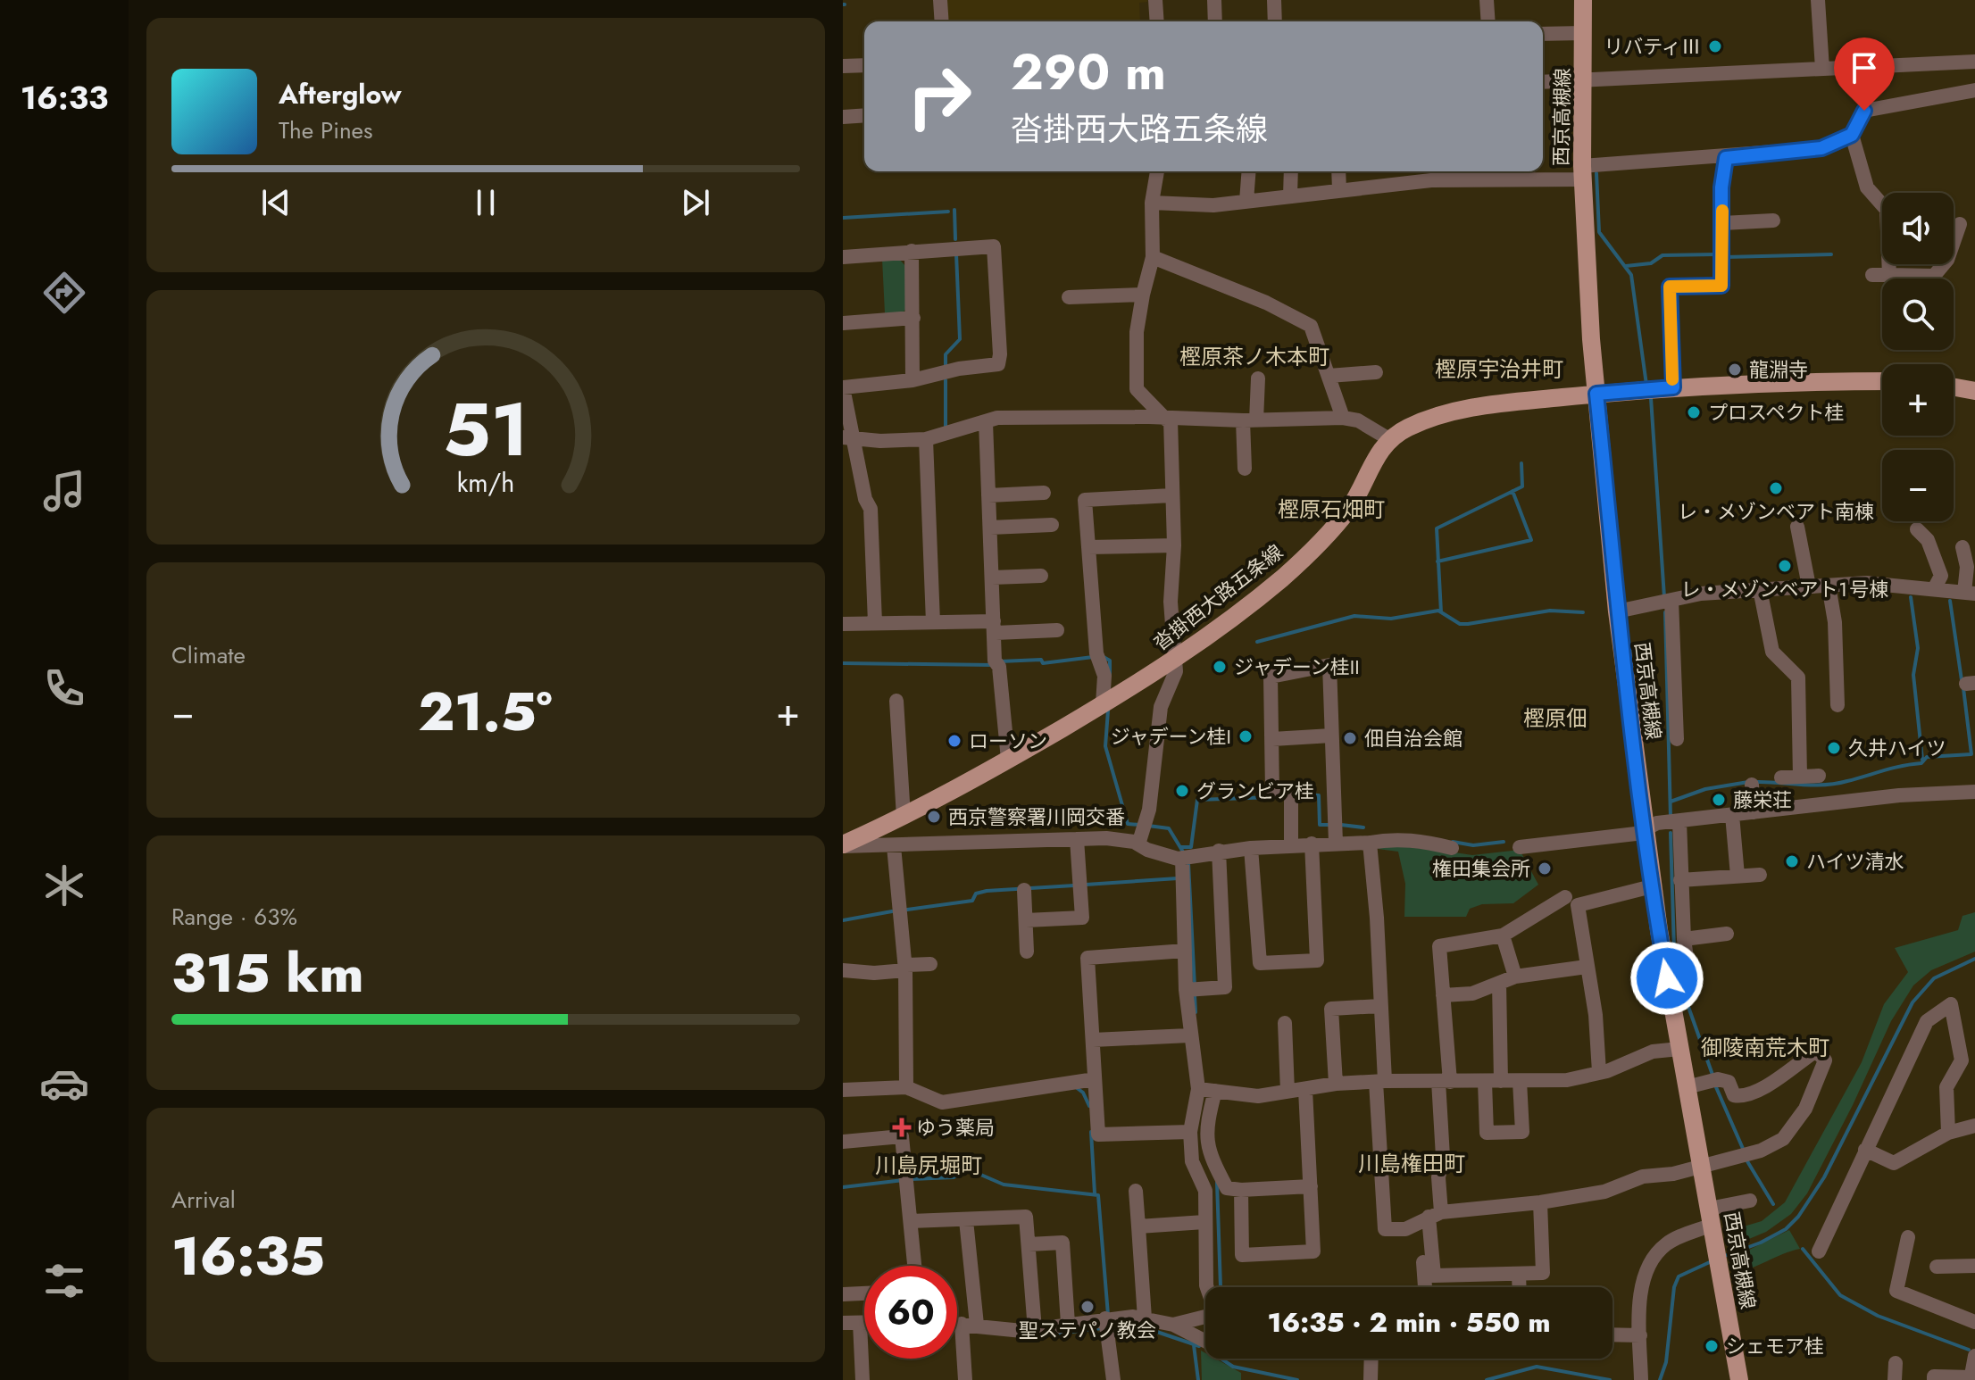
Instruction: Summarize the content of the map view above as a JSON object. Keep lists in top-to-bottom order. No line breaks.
{"streets":{"main road":["西京高槻線","沓掛西大路五条線"]},"crossings":[["西京高槻線","沓掛西大路五条線"]],"districts":["樫原茶ノ木本町","樫原宇治井町","樫原石畑町","樫原佃","御陵南荒木町","川島権田町","川島尻堀町"],"places":{"other":["リバティⅢ","龍淵寺","プロスペクト桂","レ・メゾンベアト南棟","レ・メゾンベアト１号棟","ジャデーン桂II","ジャデーン桂I","佃自治会館","ローソン","久井ハイツ","グランビア桂","藤栄荘","西京警察署川岡交番","ハイツ清水","権田集会所","聖ステパノ教会","シェモア桂"],"health":["ゆう薬局"]},"page":{"tabs":"16:33","turn":["290 m","沓掛西大路五条線"],"song":["Afterglow","The Pines"],"map_buttons":["+","−"],"tile":["Climate",["Range · 63%","315 km"],["Arrival","16:35"]],"heat":["−","21.5°","+"],"limit":"60","trip":"16:35 · 2 min · 550 m","gauge":["51","km/h"]}}
